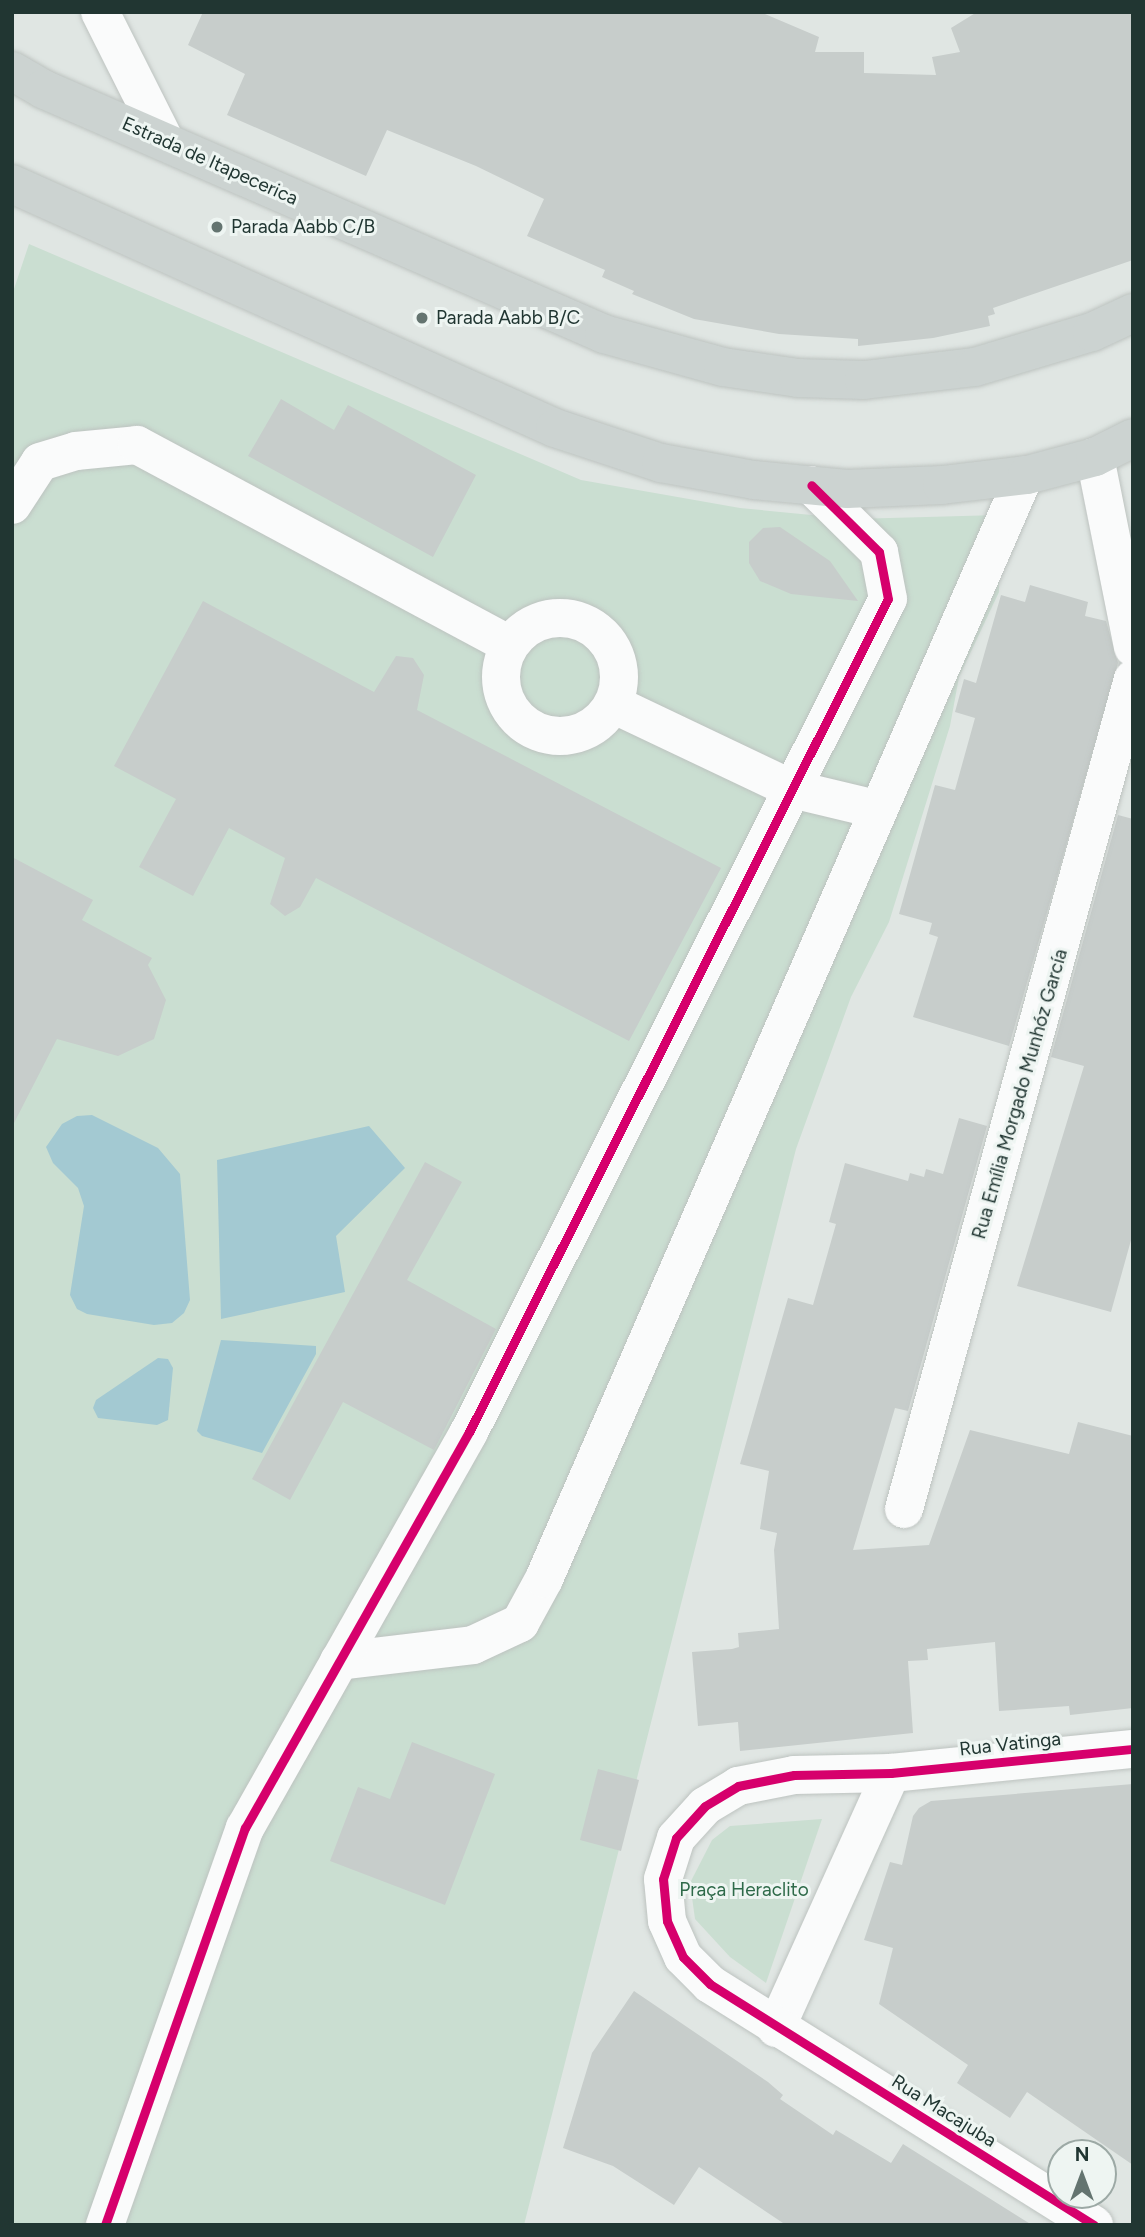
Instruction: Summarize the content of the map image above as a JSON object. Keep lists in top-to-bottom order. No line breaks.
{"streets":{"main road":["Estrada de Itapecerica"],"street":["Rua Emília Morgado Munhóz García","Rua Vatinga","Rua Macajuba"]},"parks":["Praça Heraclito"],"places":["Parada Aabb C/B","Parada Aabb B/C"],"north":"top"}
